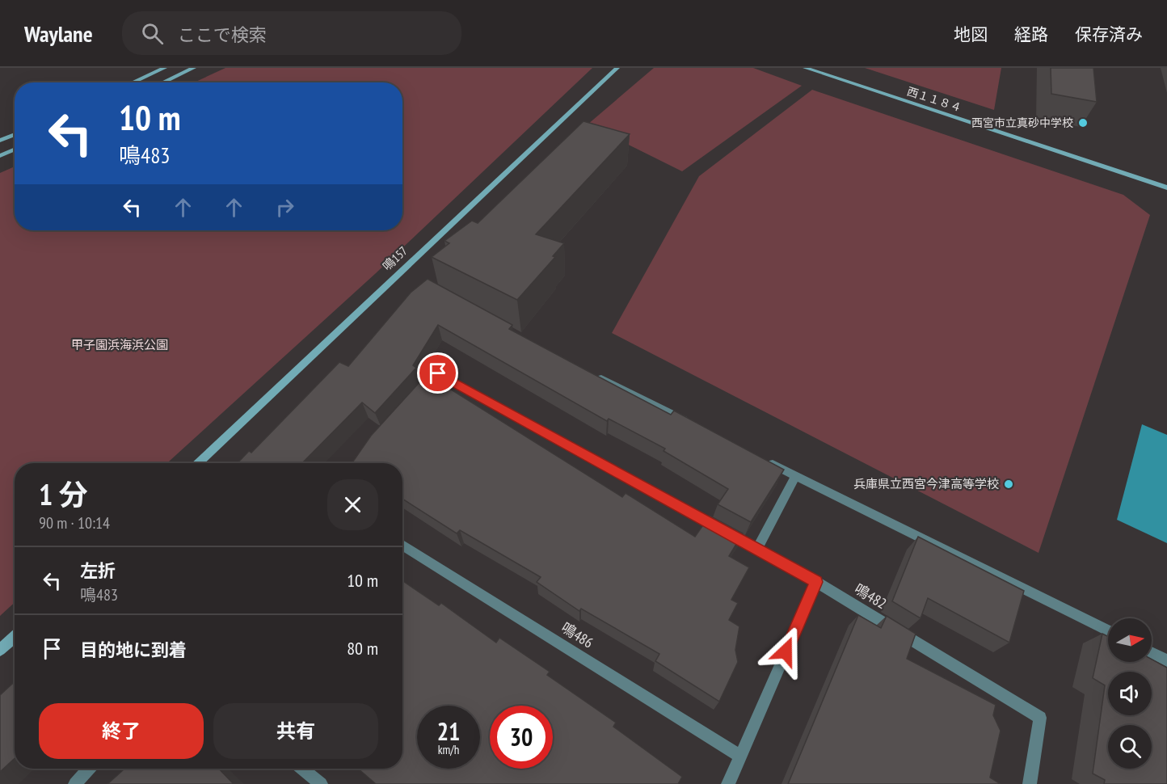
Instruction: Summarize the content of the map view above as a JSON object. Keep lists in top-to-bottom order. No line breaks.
{"streets":{"street":["西１１８４","鳴157","鳴482","鳴486"]},"parks":["甲子園浜海浜公園"],"places":["西宮市立真砂中学校","兵庫県立西宮今津高等学校"],"north":"right","page":{"header":"Waylane","search":"ここで検索","nav":["地図","経路","保存済み"],"turn":["10 m","鳴483"],"heading":["1 分","90 m · 10:14"],"list":[{"name":"左折","note":"鳴483","value":"10 m"},{"name":"目的地に到着","value":"80 m"}],"buttons":["終了","共有"],"speed":"21 km/h","limit":"30"}}
